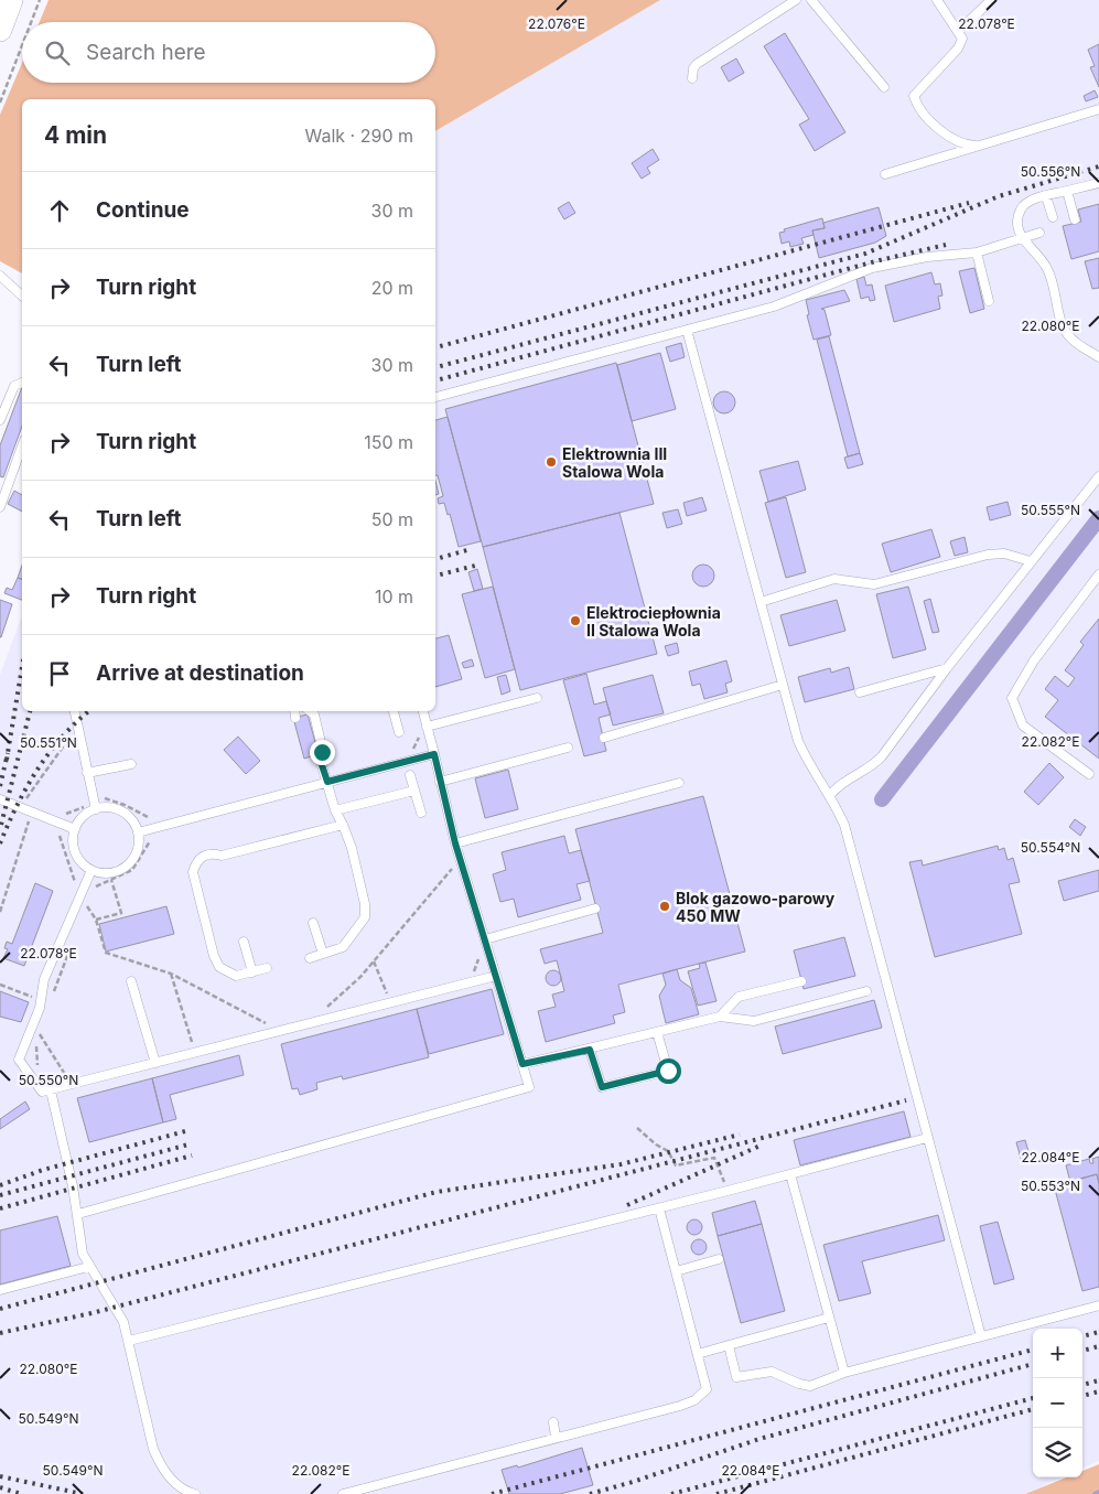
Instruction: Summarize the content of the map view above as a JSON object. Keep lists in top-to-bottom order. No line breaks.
{"places":["Elektrownia III Stalowa Wola","Elektrociepłownia II Stalowa Wola","Blok gazowo-parowy 450 MW"],"page":{"search":"Search here","heading":["4 min","Walk · 290 m"],"list":[["Continue","30 m"],["Turn right","20 m"],["Turn left","30 m"],["Turn right","150 m"],["Turn left","50 m"],["Turn right","10 m"],"Arrive at destination"],"map_buttons":["+","−"]},"coordinates":["22.076°E","22.078°E","50.556°N","22.080°E","50.555°N","22.082°E","50.551°N","50.554°N","50.550°N","22.084°E","50.553°N","50.549°N"]}
